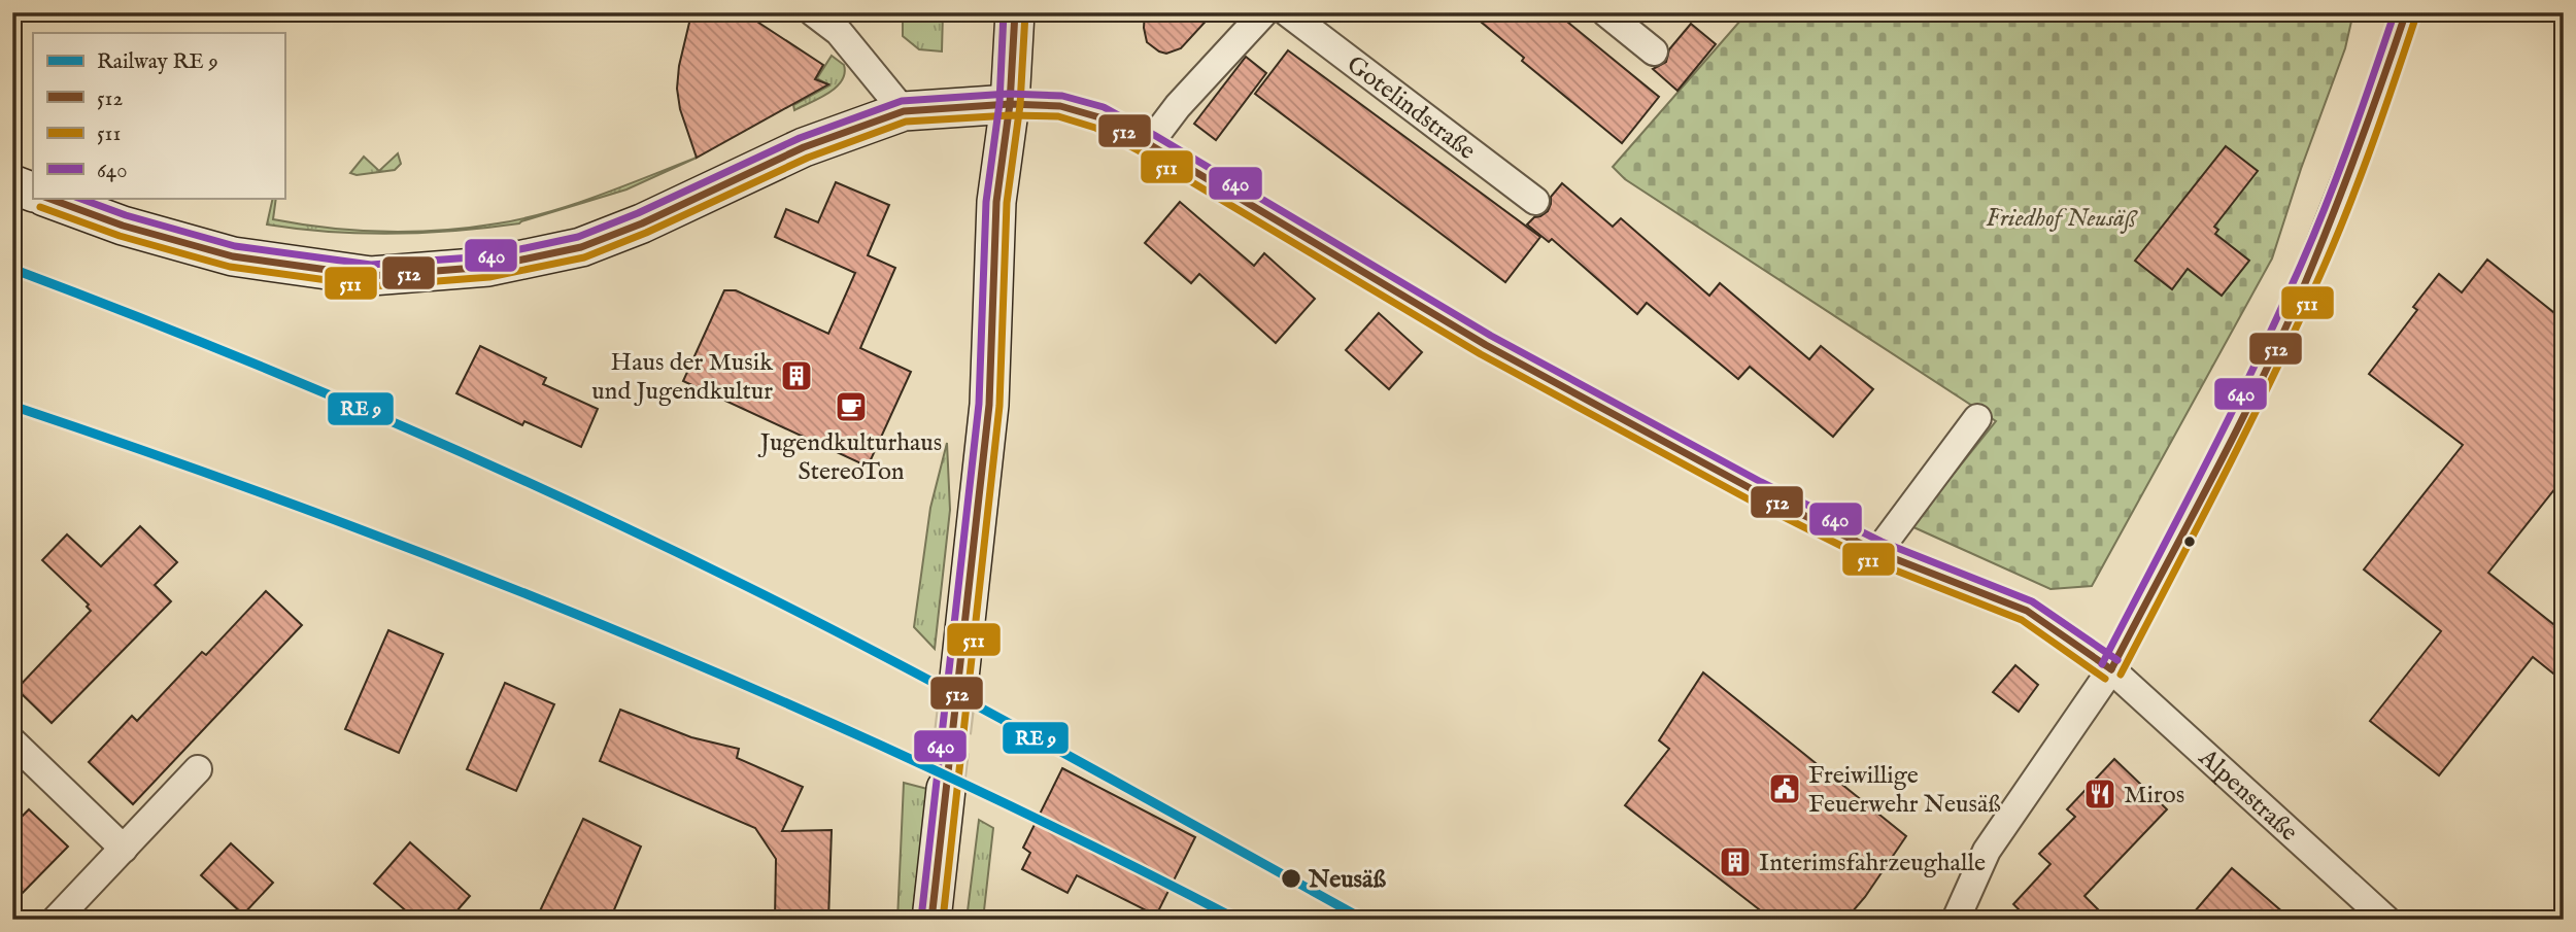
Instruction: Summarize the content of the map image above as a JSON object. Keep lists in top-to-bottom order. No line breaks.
{"streets":{"street":["Gotelindstraße","Alpenstraße"]},"parks":["Friedhof Neusäß"],"places":{"building":["Haus der Musik und Jugendkultur","Interimsfahrzeughalle"],"cafe":["Jugendkulturhaus StereoTon"],"public building":["Freiwillige Feuerwehr Neusäß"],"restaurant":["Miros"],"other":["Neusäß"]},"lines":["transit line 512","transit line 640","transit line 511"],"legend":["Railway RE 9","512","511","640"]}
